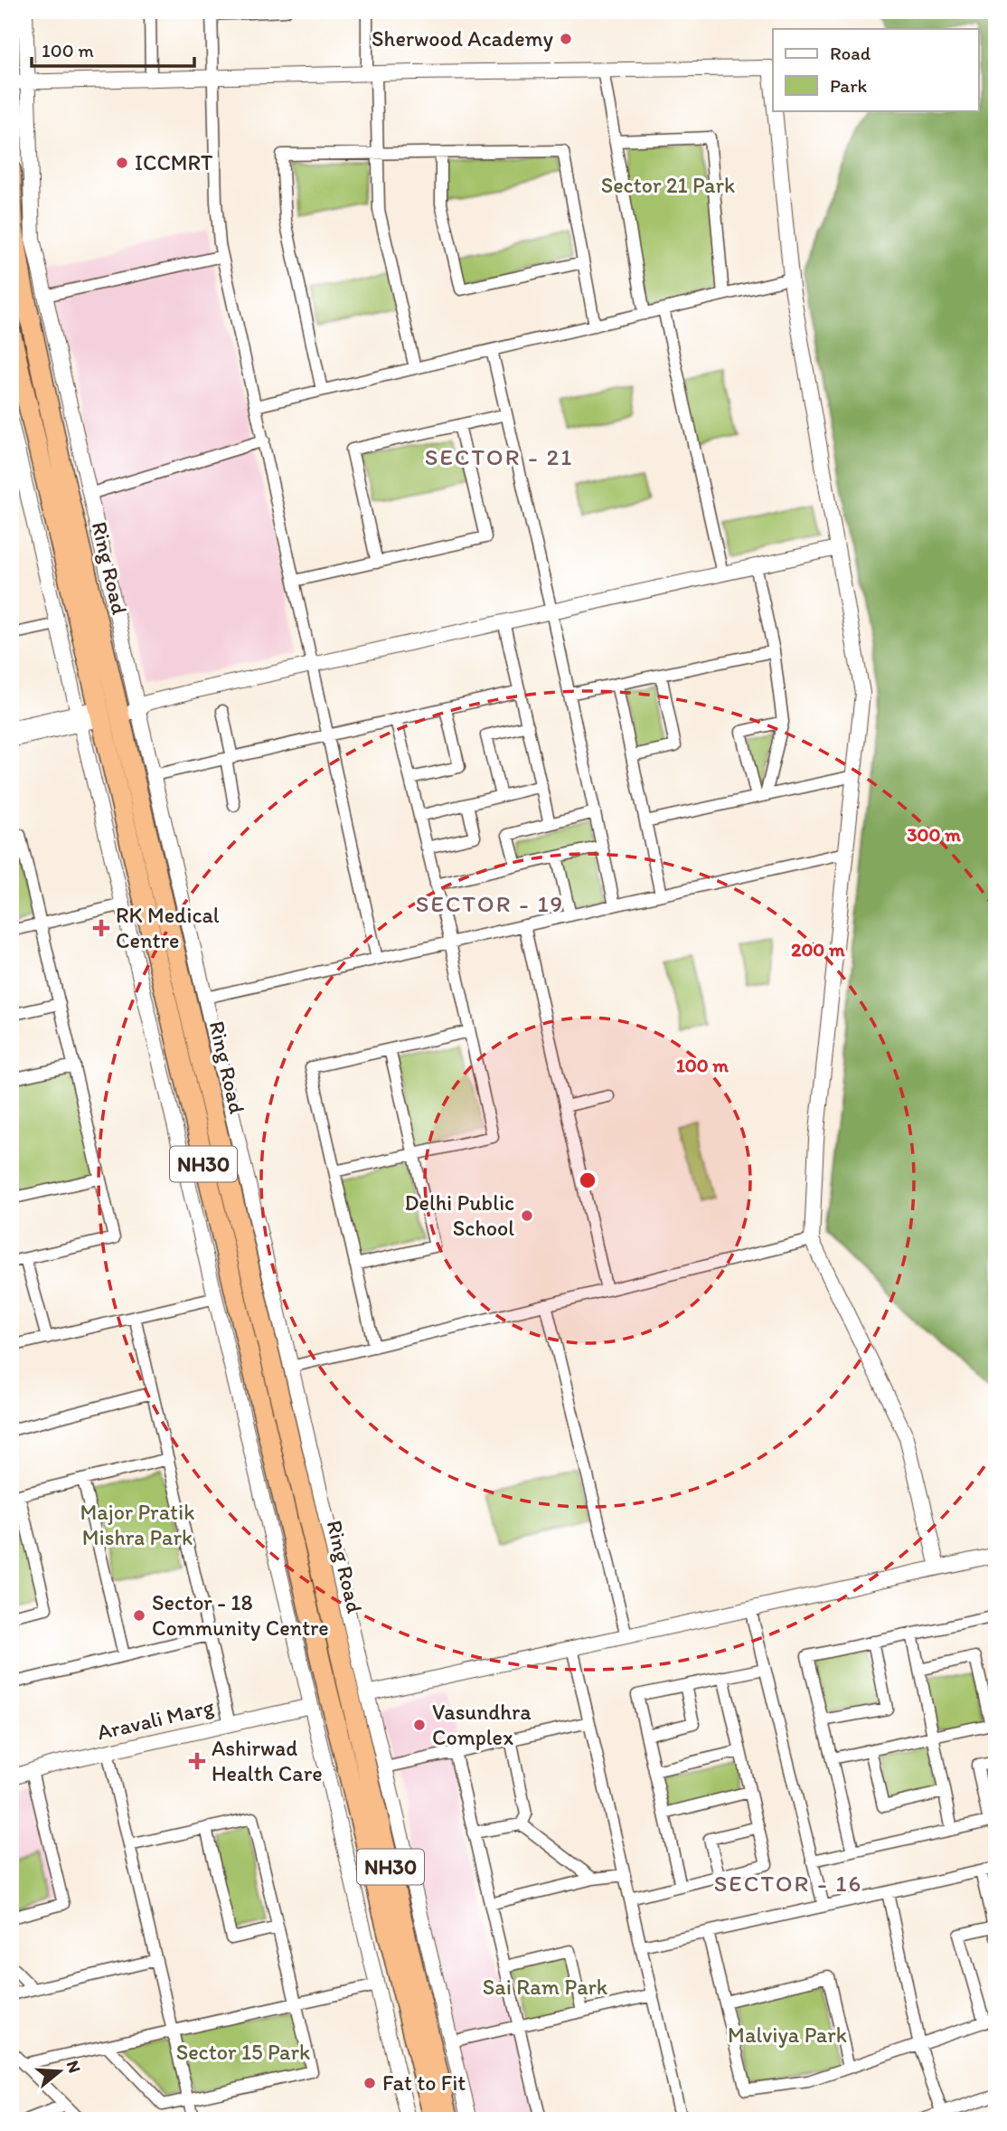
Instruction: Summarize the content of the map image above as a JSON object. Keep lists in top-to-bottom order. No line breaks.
{"streets":{"highway":["Ring Road","NH30"],"street":["Aravali Marg"]},"districts":["SECTOR - 21","SECTOR - 19","SECTOR - 16"],"parks":["Sector 21 Park","Major Pratik Mishra Park","Sai Ram Park","Malviya Park","Sector 15 Park"],"places":{"other":["Sherwood Academy","ICCMRT","Delhi Public School","Sector - 18 Community Centre","Vasundhra Complex","Fat to Fit"],"health":["RK Medical Centre","Ashirwad Health Care"]},"legend":["Road","Park"],"scale_bar":"100 m","north":"right","rings":["300 m","200 m","100 m"]}
